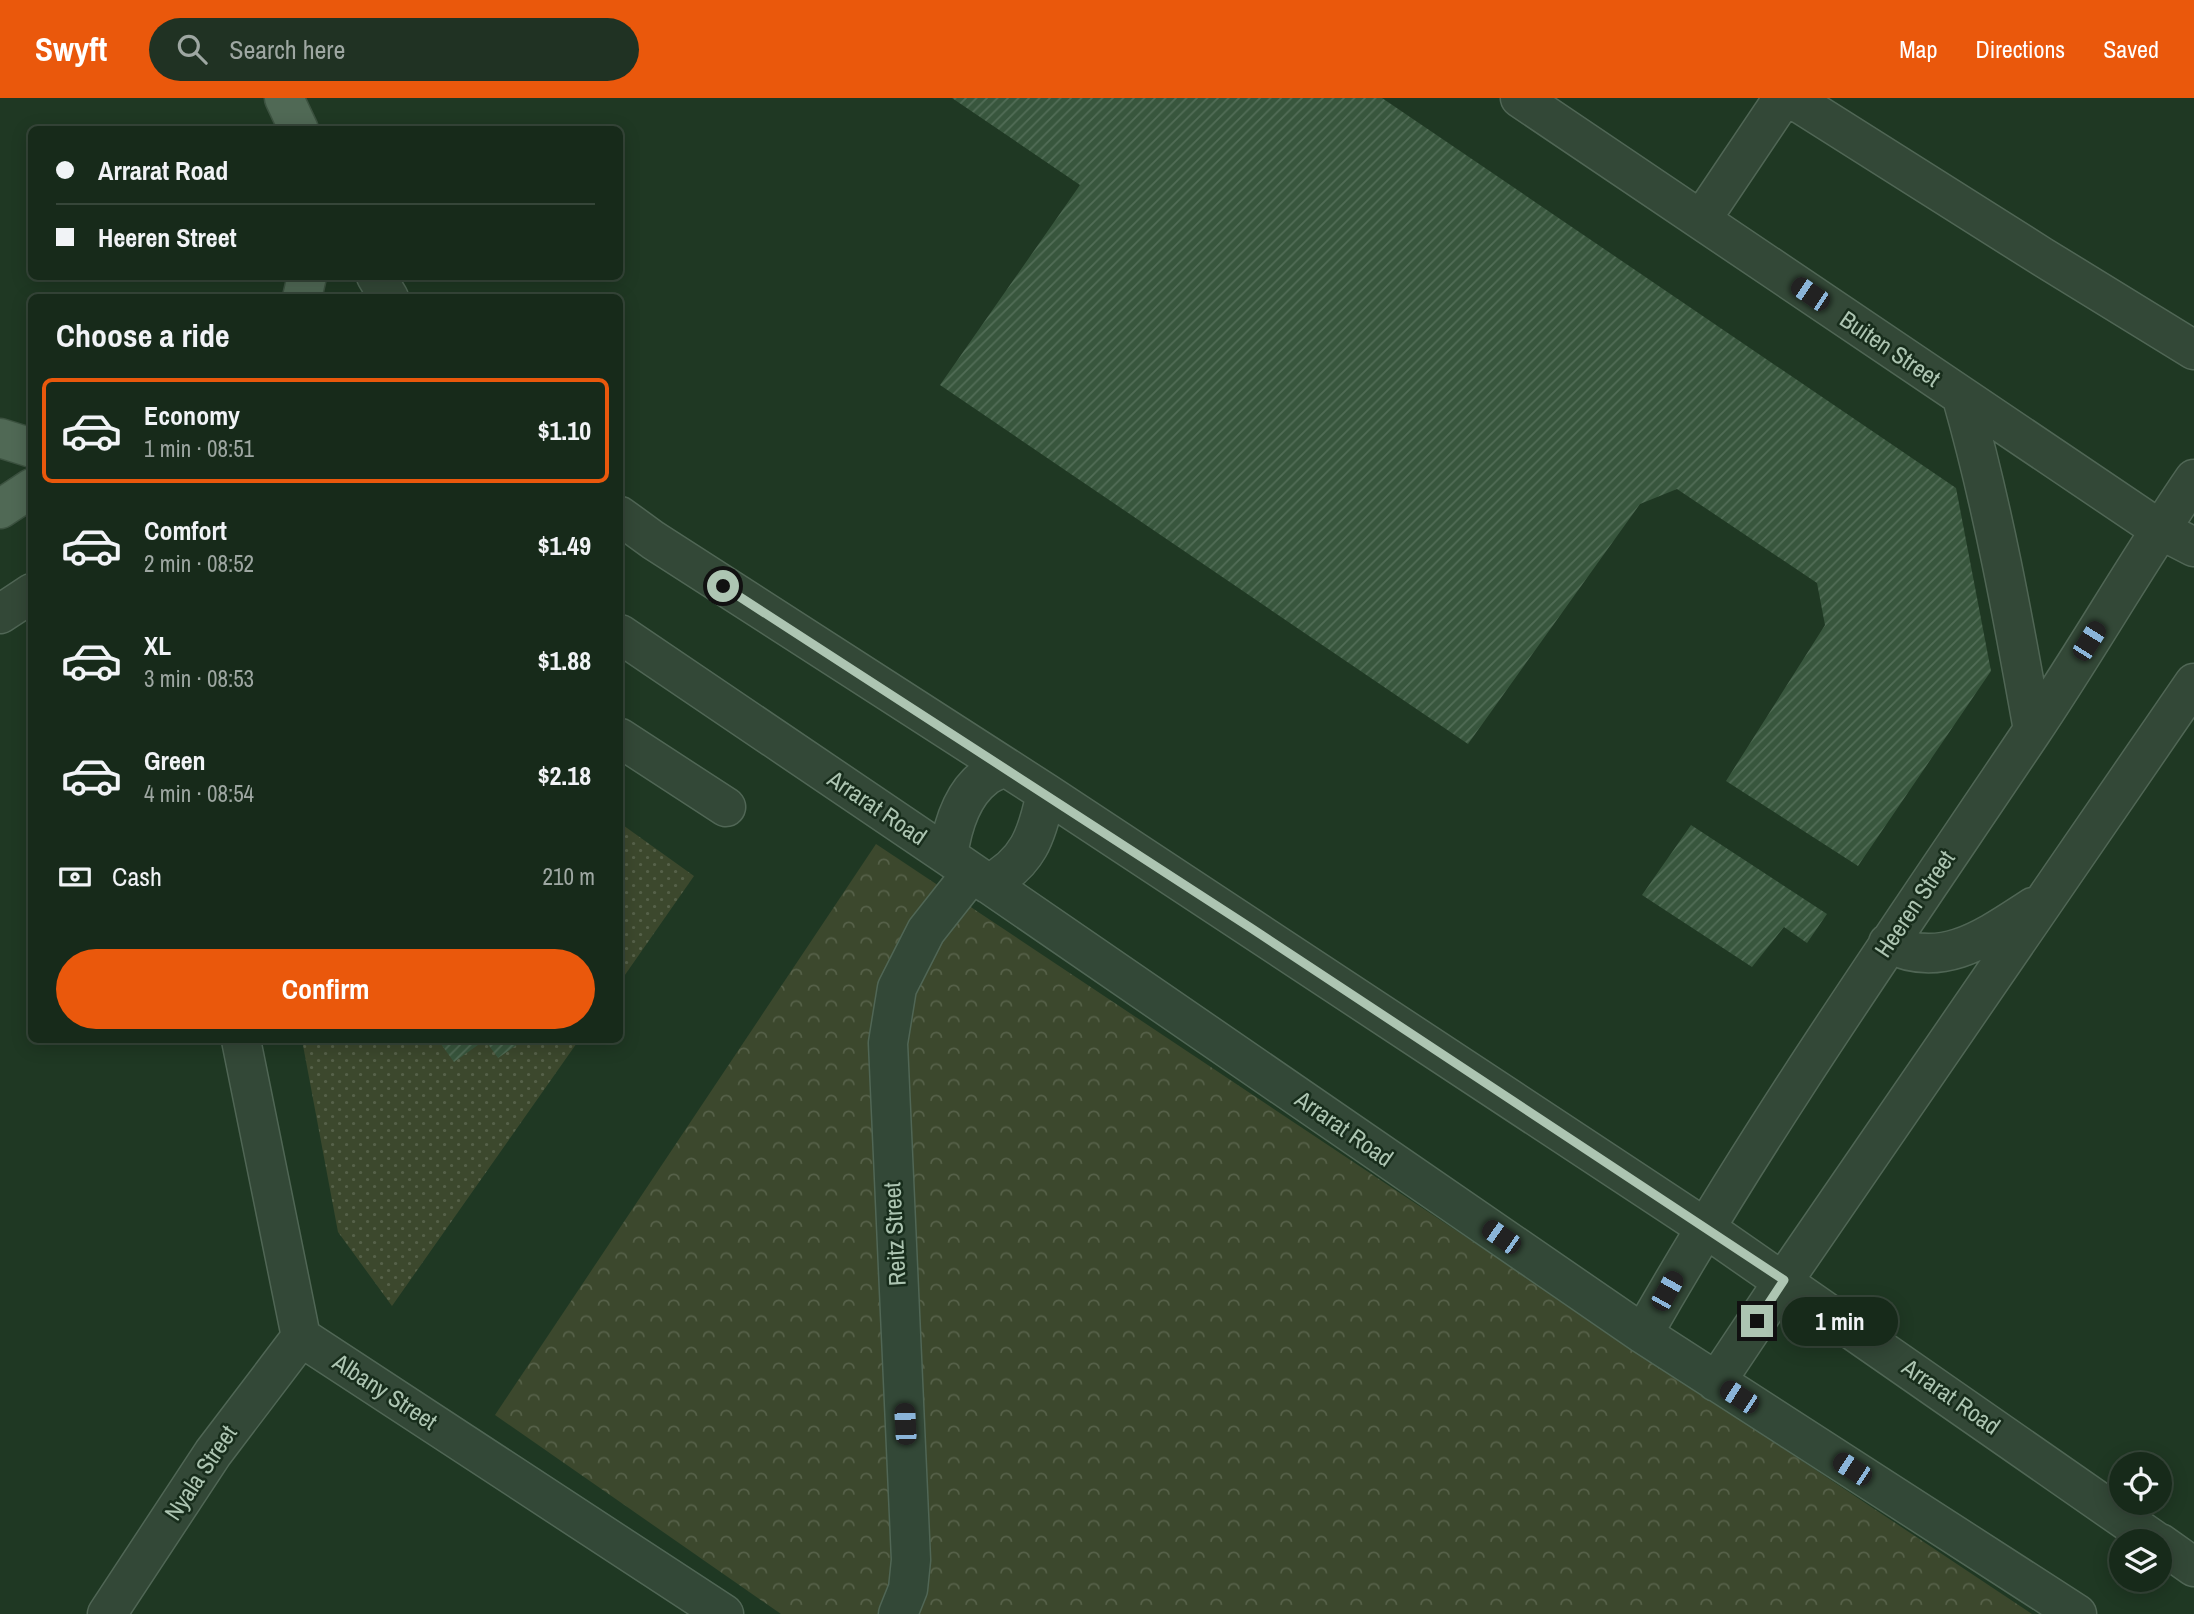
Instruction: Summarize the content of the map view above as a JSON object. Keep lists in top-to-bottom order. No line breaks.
{"streets":{"street":["Buiten Street","Arrarat Road","Heeren Street","Reitz Street","Albany Street","Nyala Street"]},"crossings":[["Buiten Street","Heeren Street"],["Arrarat Road","Heeren Street"],["Arrarat Road","Reitz Street"],["Albany Street","Nyala Street"]],"page":{"header":"Swyft","search":"Search here","nav":["Map","Directions","Saved"],"banner":["Arrarat Road","Heeren Street"],"heading":"Choose a ride","list":[{"name":"Economy","note":"1 min · 08:51","value":"$1.10"},{"name":"Comfort","note":"2 min · 08:52","value":"$1.49"},{"name":"XL","note":"3 min · 08:53","value":"$1.88"},{"name":"Green","note":"4 min · 08:54","value":"$2.18"}],"pay":["Cash","210 m"],"buttons":"Confirm","bubble":"1 min"}}
